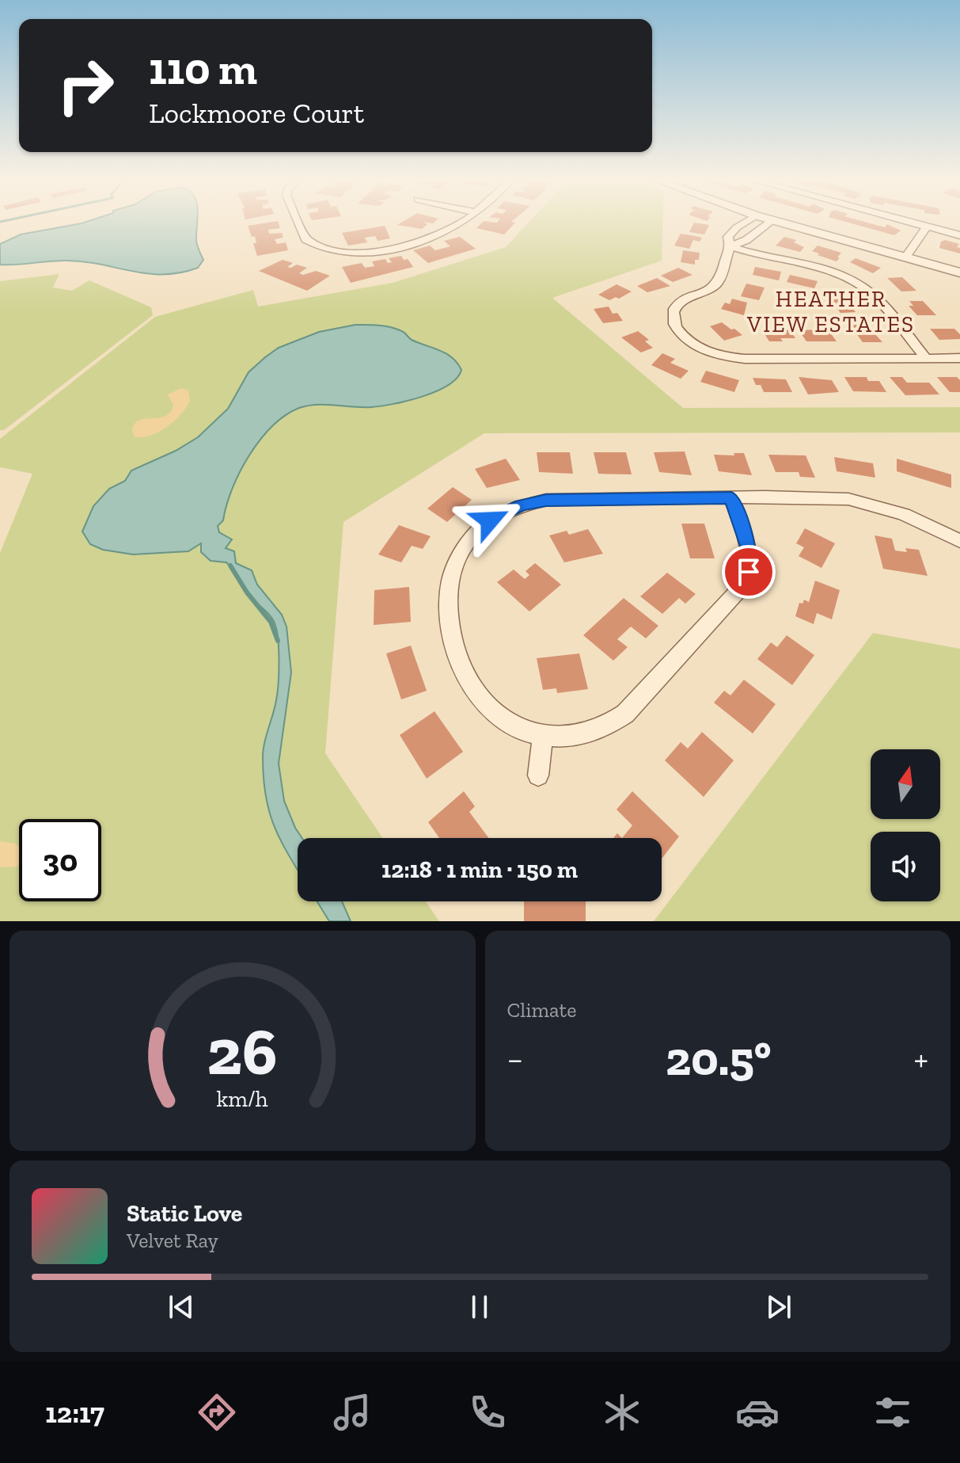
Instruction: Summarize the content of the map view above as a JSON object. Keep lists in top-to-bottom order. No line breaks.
{"districts":["HEATHER VIEW ESTATES"],"north":"top","page":{"turn":["110 m","Lockmoore Court"],"limit":"30","trip":"12:18 · 1 min · 150 m","tile":"Climate","heat":["−","20.5°","+"],"song":["Static Love","Velvet Ray"],"tabs":"12:17","gauge":["26","km/h"]}}
